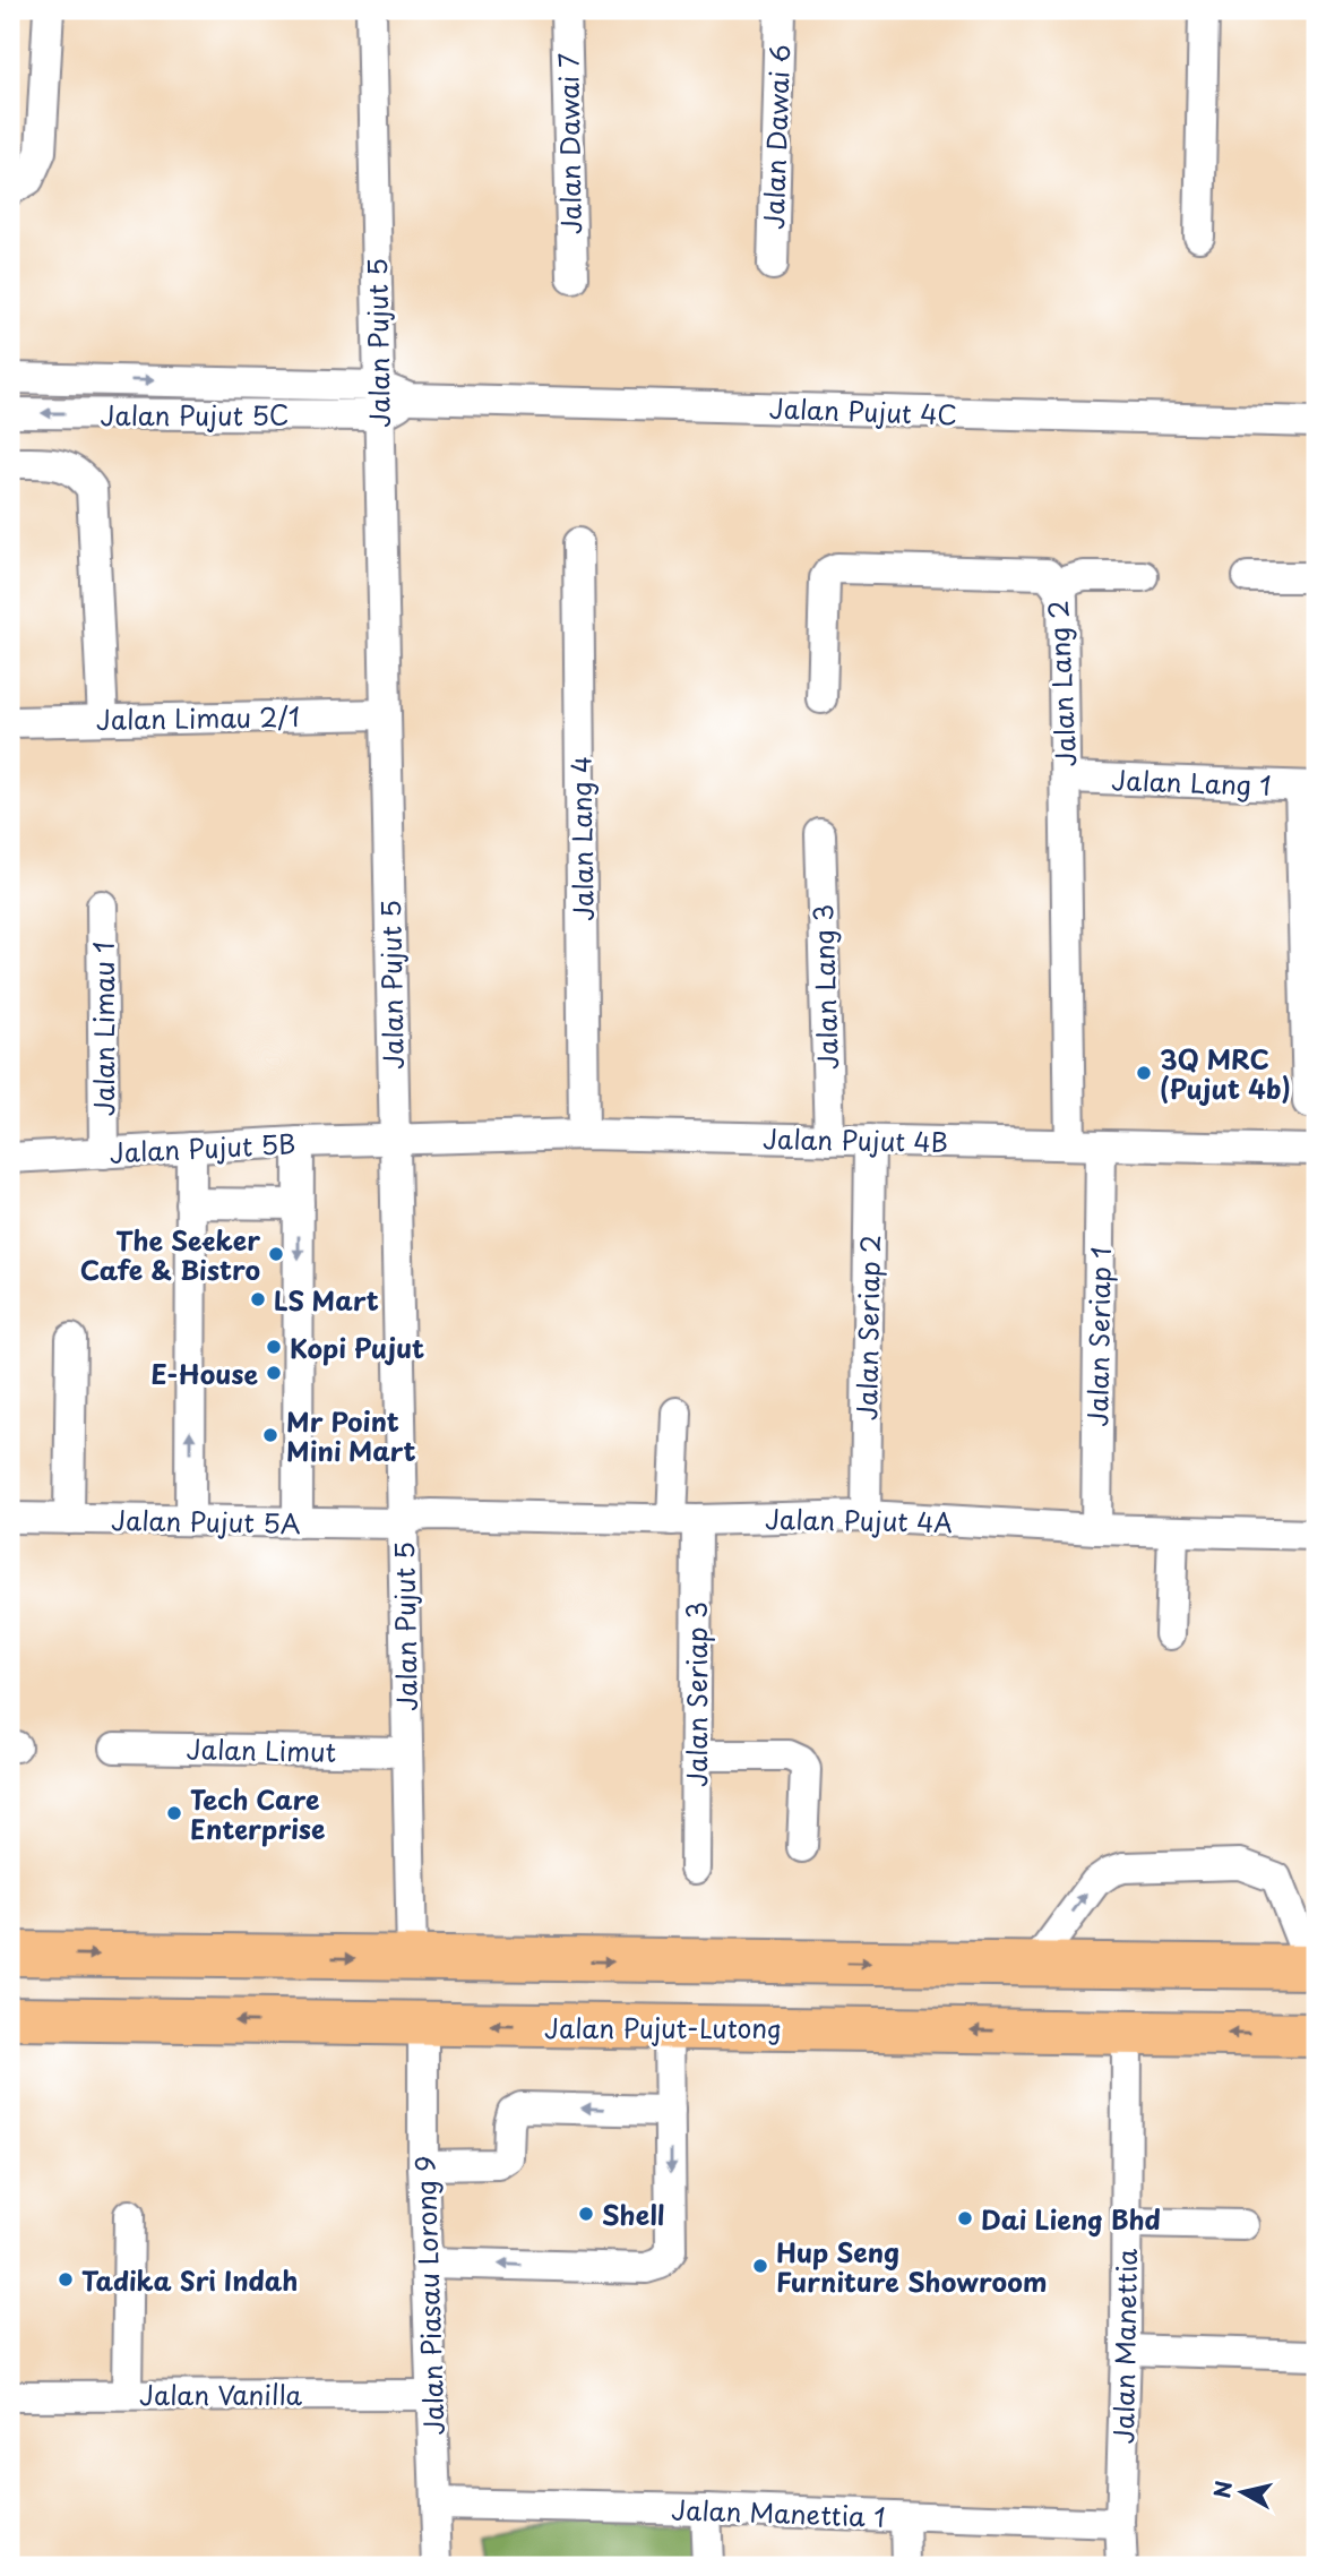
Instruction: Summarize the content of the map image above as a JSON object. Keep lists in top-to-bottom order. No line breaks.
{"streets":{"highway":["Jalan Pujut-Lutong"],"street":["Jalan Dawai 6","Jalan Dawai 7","Jalan Pujut 5","Jalan Pujut 4C","Jalan Pujut 5C","Jalan Lang 2","Jalan Limau 2/1","Jalan Lang 1","Jalan Lang 4","Jalan Lang 3","Jalan Limau 1","Jalan Pujut 4B","Jalan Pujut 5B","Jalan Seriap 2","Jalan Seriap 1","Jalan Pujut 4A","Jalan Pujut 5A","Jalan Seriap 3","Jalan Limut","Jalan Piasau Lorong 9","Jalan Manettia","Jalan Vanilla","Jalan Manettia 1"]},"crossings":[["Jalan Pujut 5","Jalan Pujut 4C"],["Jalan Pujut 5","Jalan Pujut 5C"],["Jalan Pujut 5","Jalan Limau 2/1"],["Jalan Pujut 5","Jalan Pujut 4B"],["Jalan Pujut 5","Jalan Pujut 5B"],["Jalan Pujut 5","Jalan Pujut 4A"],["Jalan Pujut 5","Jalan Pujut 5A"],["Jalan Pujut 5","Jalan Limut"],["Jalan Pujut 4C","Jalan Pujut 5C"],["Jalan Lang 2","Jalan Lang 1"],["Jalan Lang 2","Jalan Pujut 4B"],["Jalan Lang 4","Jalan Pujut 4B"],["Jalan Lang 3","Jalan Pujut 4B"],["Jalan Limau 1","Jalan Pujut 5B"],["Jalan Pujut 4B","Jalan Pujut 5B"],["Jalan Pujut 4B","Jalan Seriap 2"],["Jalan Pujut 4B","Jalan Seriap 1"],["Jalan Seriap 2","Jalan Pujut 4A"],["Jalan Seriap 1","Jalan Pujut 4A"],["Jalan Pujut 4A","Jalan Pujut 5A"],["Jalan Pujut 4A","Jalan Seriap 3"],["Jalan Pujut-Lutong","Jalan Piasau Lorong 9"],["Jalan Pujut-Lutong","Jalan Manettia"],["Jalan Piasau Lorong 9","Jalan Vanilla"],["Jalan Piasau Lorong 9","Jalan Manettia 1"],["Jalan Manettia","Jalan Manettia 1"]],"places":["3Q MRC (Pujut 4b)","The Seeker Cafe & Bistro","LS Mart","Kopi Pujut","E-House","Mr Point Mini Mart","Tech Care Enterprise","Shell","Dai Lieng Bhd","Hup Seng Furniture Showroom","Tadika Sri Indah"],"north":"left"}
